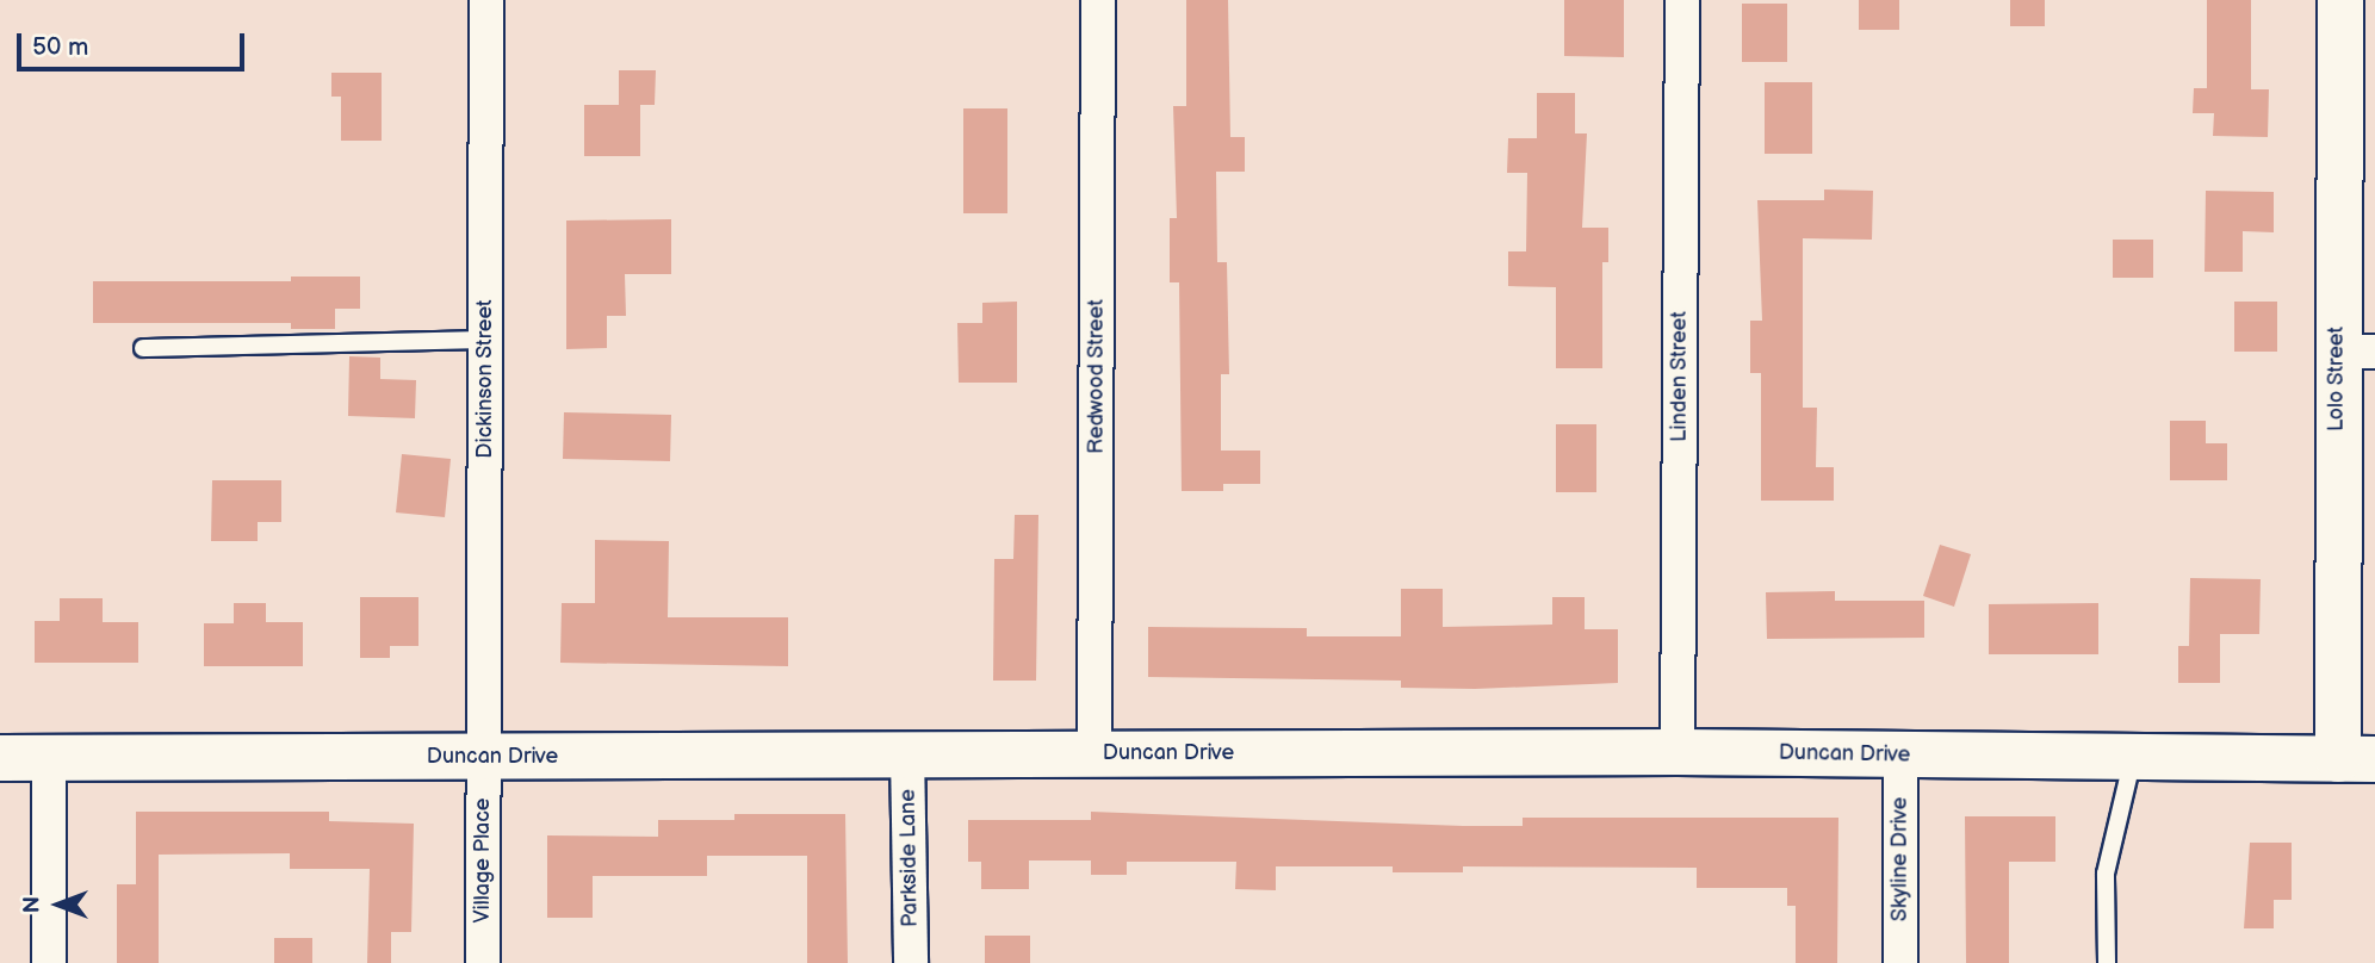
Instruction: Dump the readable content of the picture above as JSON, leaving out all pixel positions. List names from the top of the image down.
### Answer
{
  "streets": {
    "street": [
      "Redwood Street",
      "Linden Street",
      "Dickinson Street",
      "Lolo Street",
      "Duncan Drive",
      "Parkside Lane",
      "Skyline Drive",
      "Village Place"
    ]
  },
  "crossings": [
    ["Redwood Street", "Duncan Drive"],
    ["Linden Street", "Duncan Drive"],
    ["Dickinson Street", "Duncan Drive"],
    ["Dickinson Street", "Village Place"],
    ["Lolo Street", "Duncan Drive"],
    ["Duncan Drive", "Parkside Lane"],
    ["Duncan Drive", "Skyline Drive"],
    ["Duncan Drive", "Village Place"]
  ],
  "scale_bar": "50 m",
  "north": "left"
}
